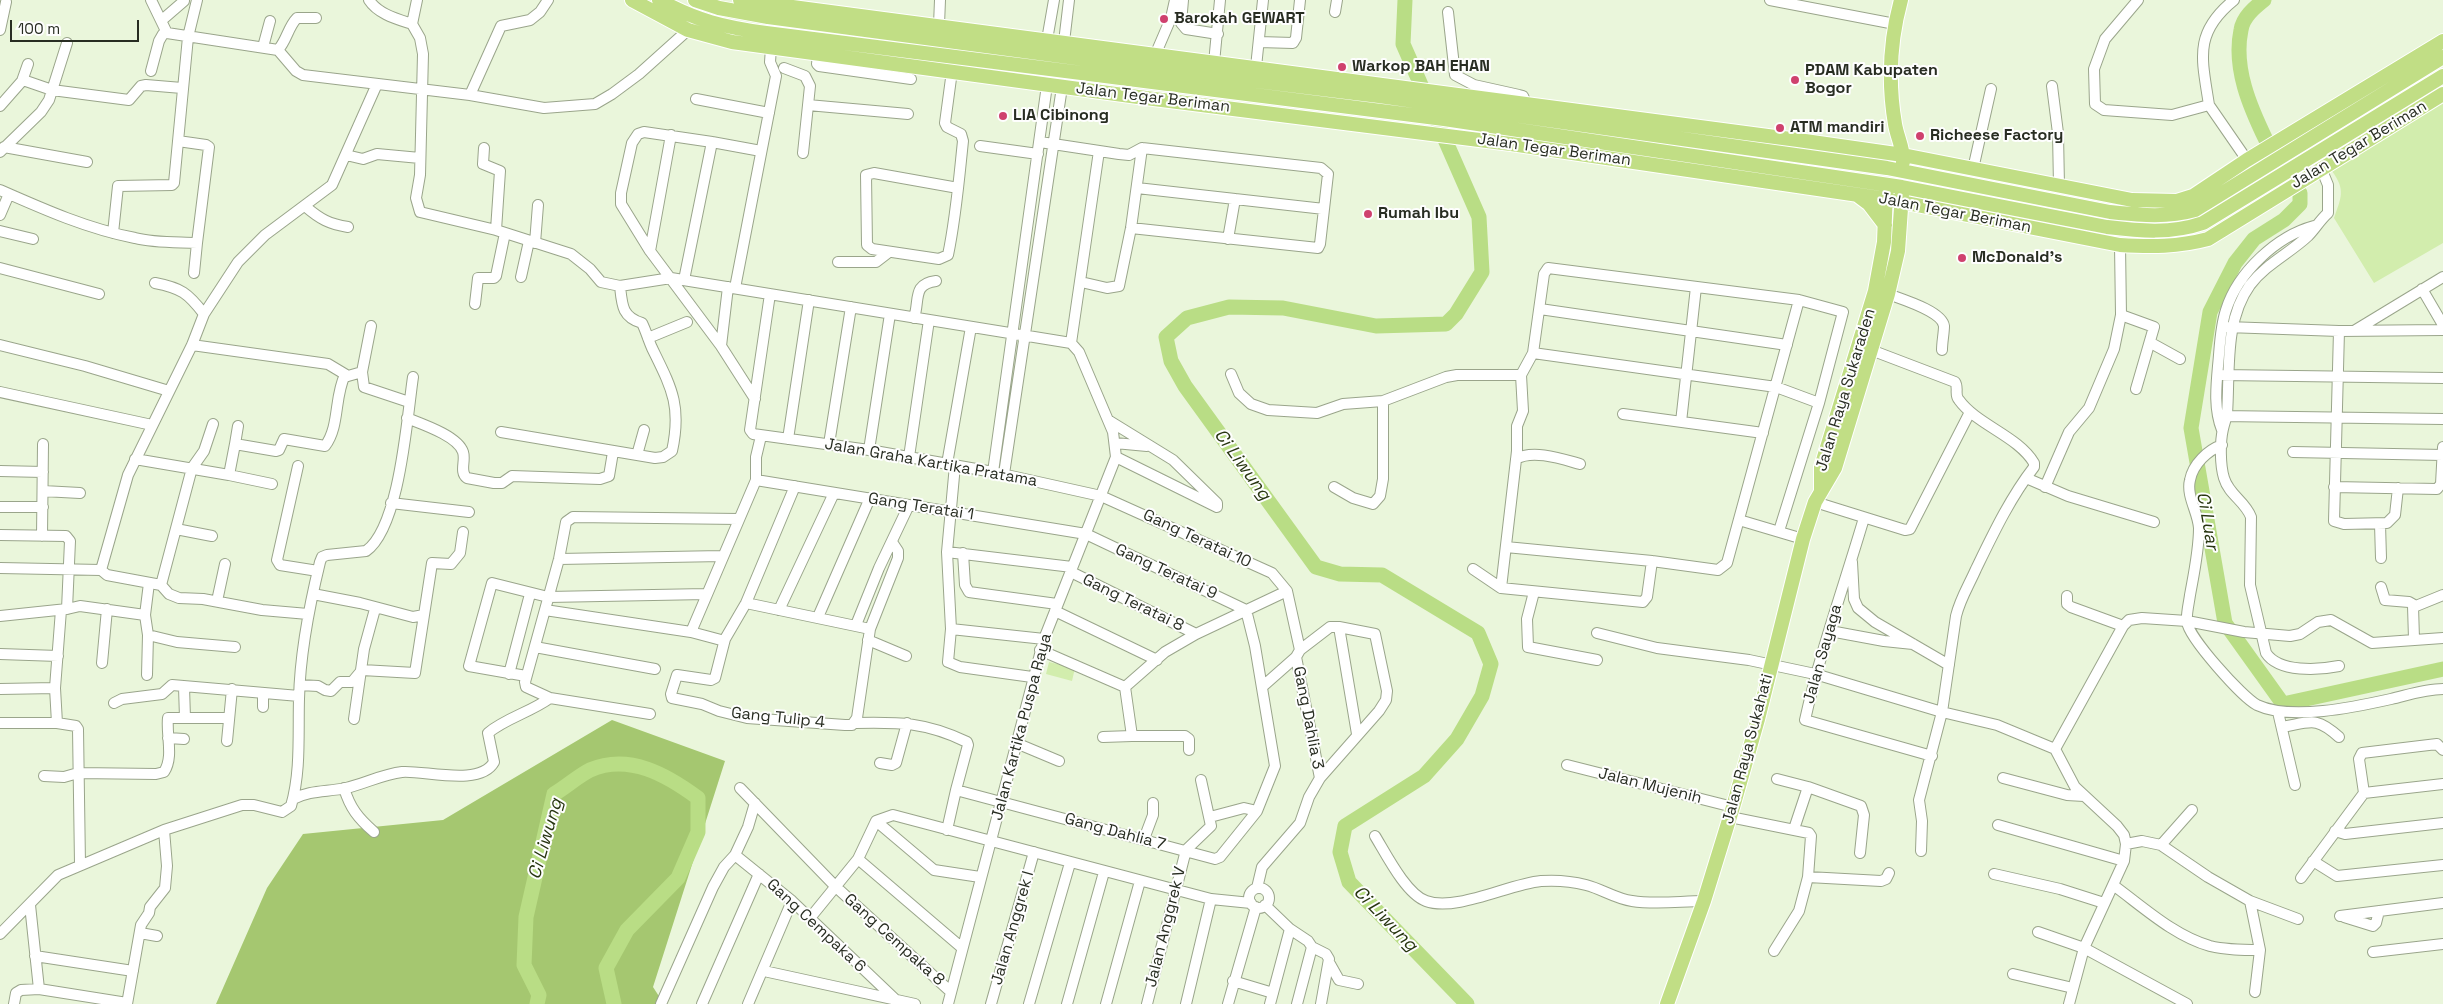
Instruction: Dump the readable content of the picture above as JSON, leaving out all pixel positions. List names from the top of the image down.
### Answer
{
  "streets": {
    "main road": ["Jalan Tegar Beriman", "Jalan Raya Sukaraden", "Jalan Raya Sukahati"],
    "street": [
      "Jalan Graha Kartika Pratama",
      "Gang Teratai 1",
      "Gang Teratai 10",
      "Gang Teratai 9",
      "Gang Teratai 8",
      "Jalan Sayaga",
      "Gang Tulip 4",
      "Gang Dahlia 3",
      "Jalan Kartika Puspa Raya",
      "Jalan Mujenih",
      "Gang Dahlia 7",
      "Gang Cempaka 6",
      "Jalan Anggrek V",
      "Jalan Anggrek I",
      "Gang Cempaka 8"
    ]
  },
  "crossings": [
    ["Jalan Tegar Beriman", "Jalan Raya Sukaraden"],
    ["Jalan Raya Sukaraden", "Jalan Raya Sukahati"],
    ["Jalan Graha Kartika Pratama", "Gang Teratai 10"],
    ["Jalan Graha Kartika Pratama", "Jalan Kartika Puspa Raya"],
    ["Gang Teratai 1", "Gang Teratai 9"],
    ["Gang Teratai 1", "Jalan Kartika Puspa Raya"],
    ["Gang Teratai 10", "Gang Dahlia 3"],
    ["Gang Teratai 10", "Jalan Kartika Puspa Raya"],
    ["Gang Teratai 9", "Jalan Kartika Puspa Raya"],
    ["Gang Teratai 8", "Jalan Kartika Puspa Raya"],
    ["Gang Tulip 4", "Gang Dahlia 7"],
    ["Jalan Kartika Puspa Raya", "Gang Dahlia 7"],
    ["Jalan Kartika Puspa Raya", "Gang Cempaka 8"],
    ["Jalan Raya Sukahati", "Jalan Mujenih"],
    ["Gang Dahlia 7", "Jalan Anggrek V"]
  ],
  "water": ["Ci Liwung", "Ci Luar"],
  "places": [
    "Barokah GEWART",
    "Warkop BAH EHAN",
    "PDAM Kabupaten Bogor",
    "LIA Cibinong",
    "ATM mandiri",
    "Richeese Factory",
    "Rumah Ibu",
    "McDonald's"
  ],
  "scale_bar": "100 m"
}
